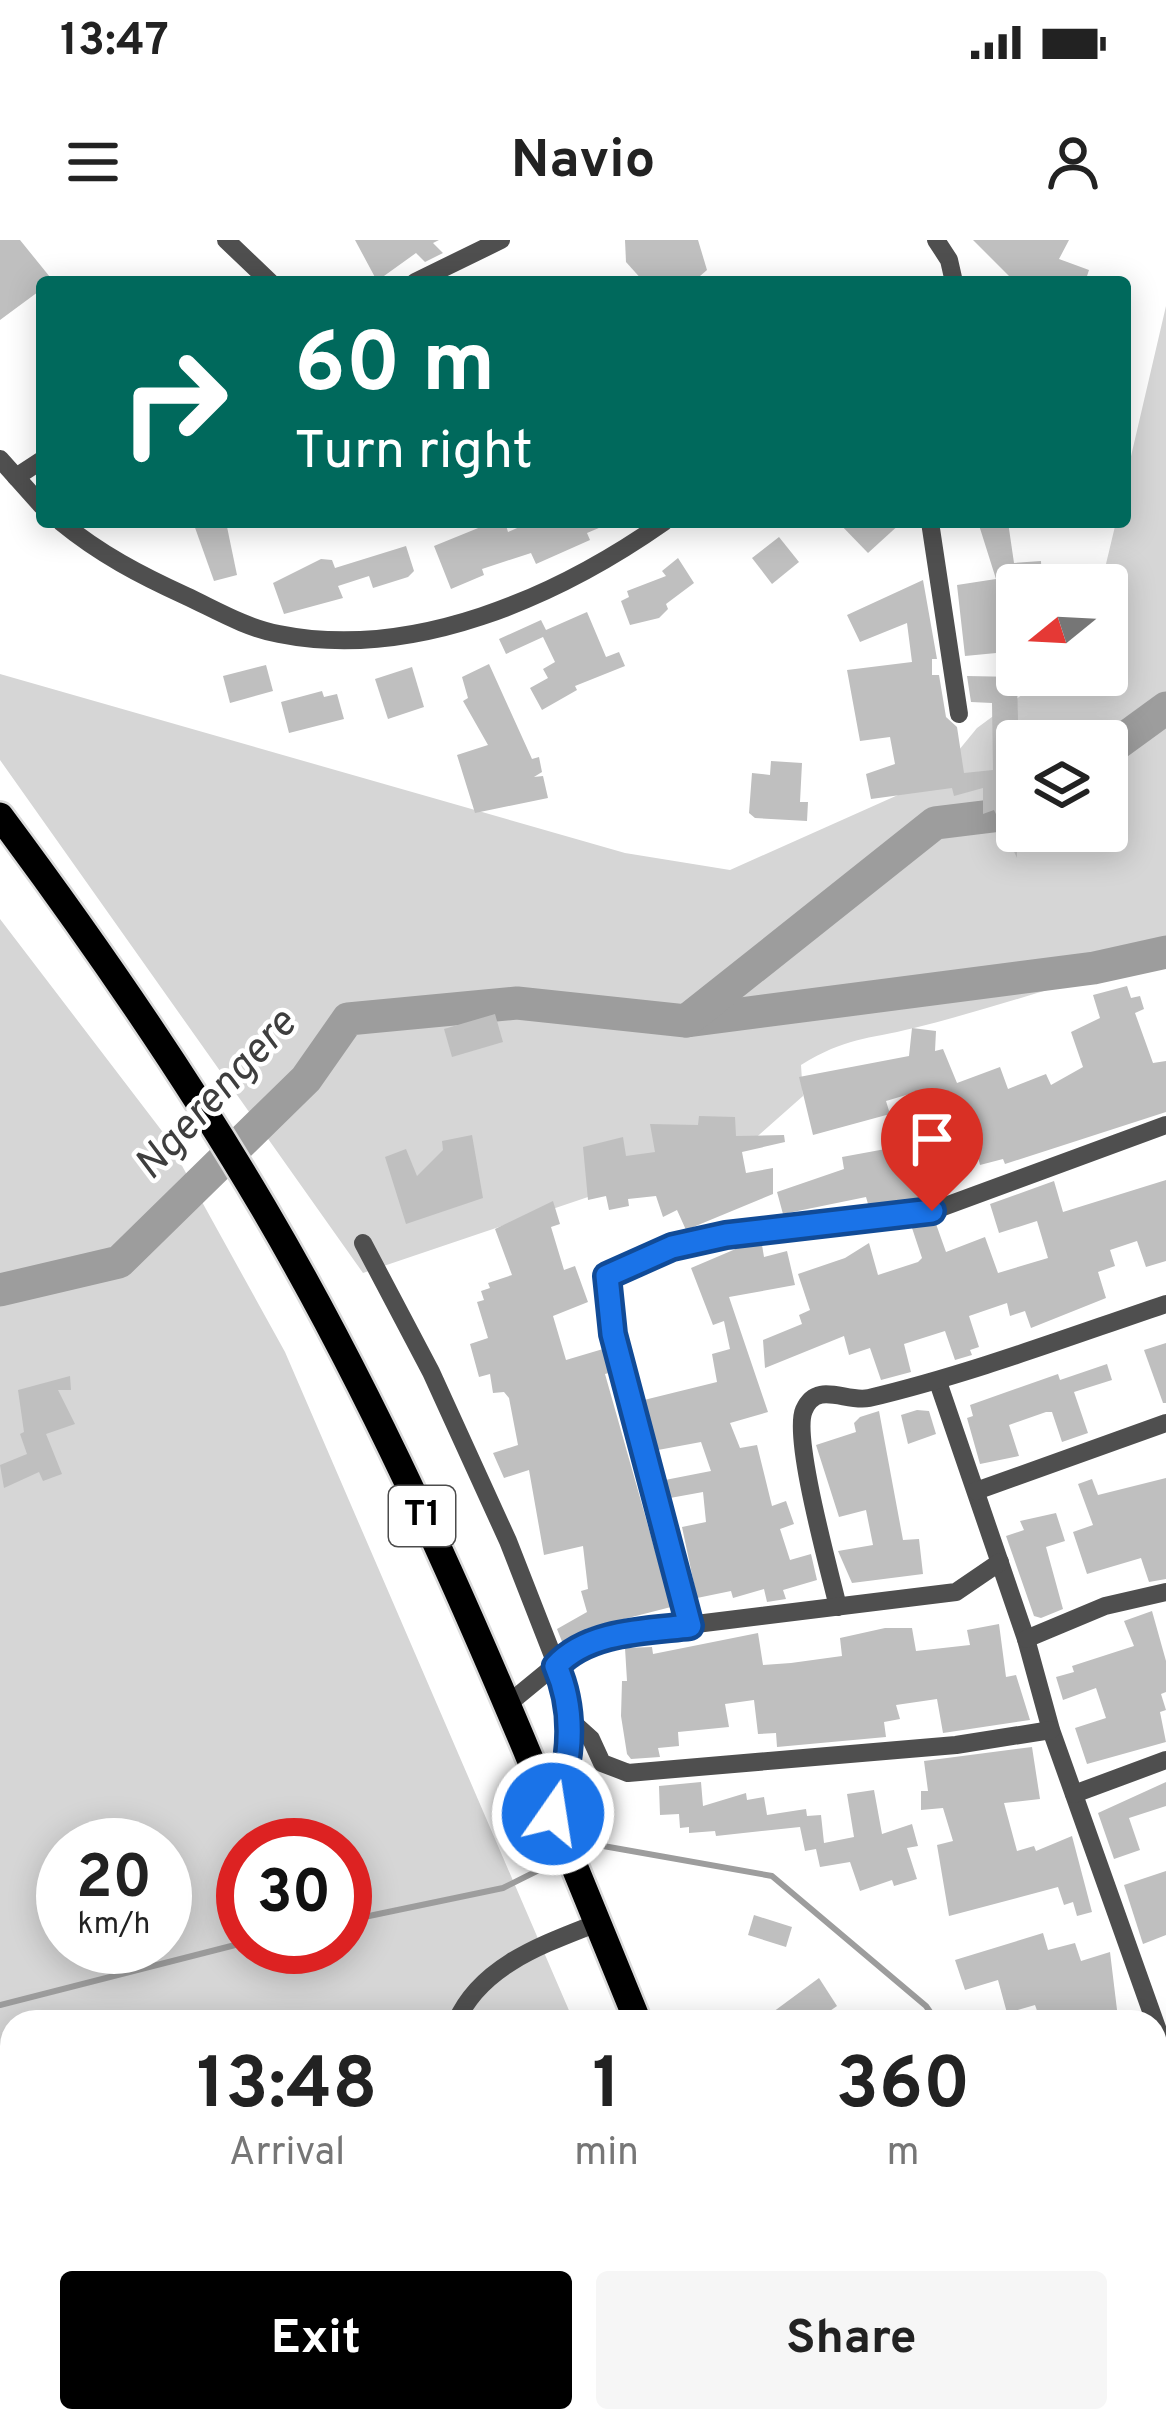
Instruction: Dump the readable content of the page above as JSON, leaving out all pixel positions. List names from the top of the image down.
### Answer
{
  "streets": {
    "highway": ["T1"]
  },
  "water": ["Ngerengere"],
  "north": "left",
  "page": {
    "status": "13:47",
    "header": "Navio",
    "turn": ["60 m", "Turn right"],
    "speed": "20 km/h",
    "limit": "30",
    "eta": [
      "13:48",
      "Arrival",
      "1",
      "min",
      "360",
      "m"
    ],
    "buttons": ["Exit", "Share"]
  }
}
